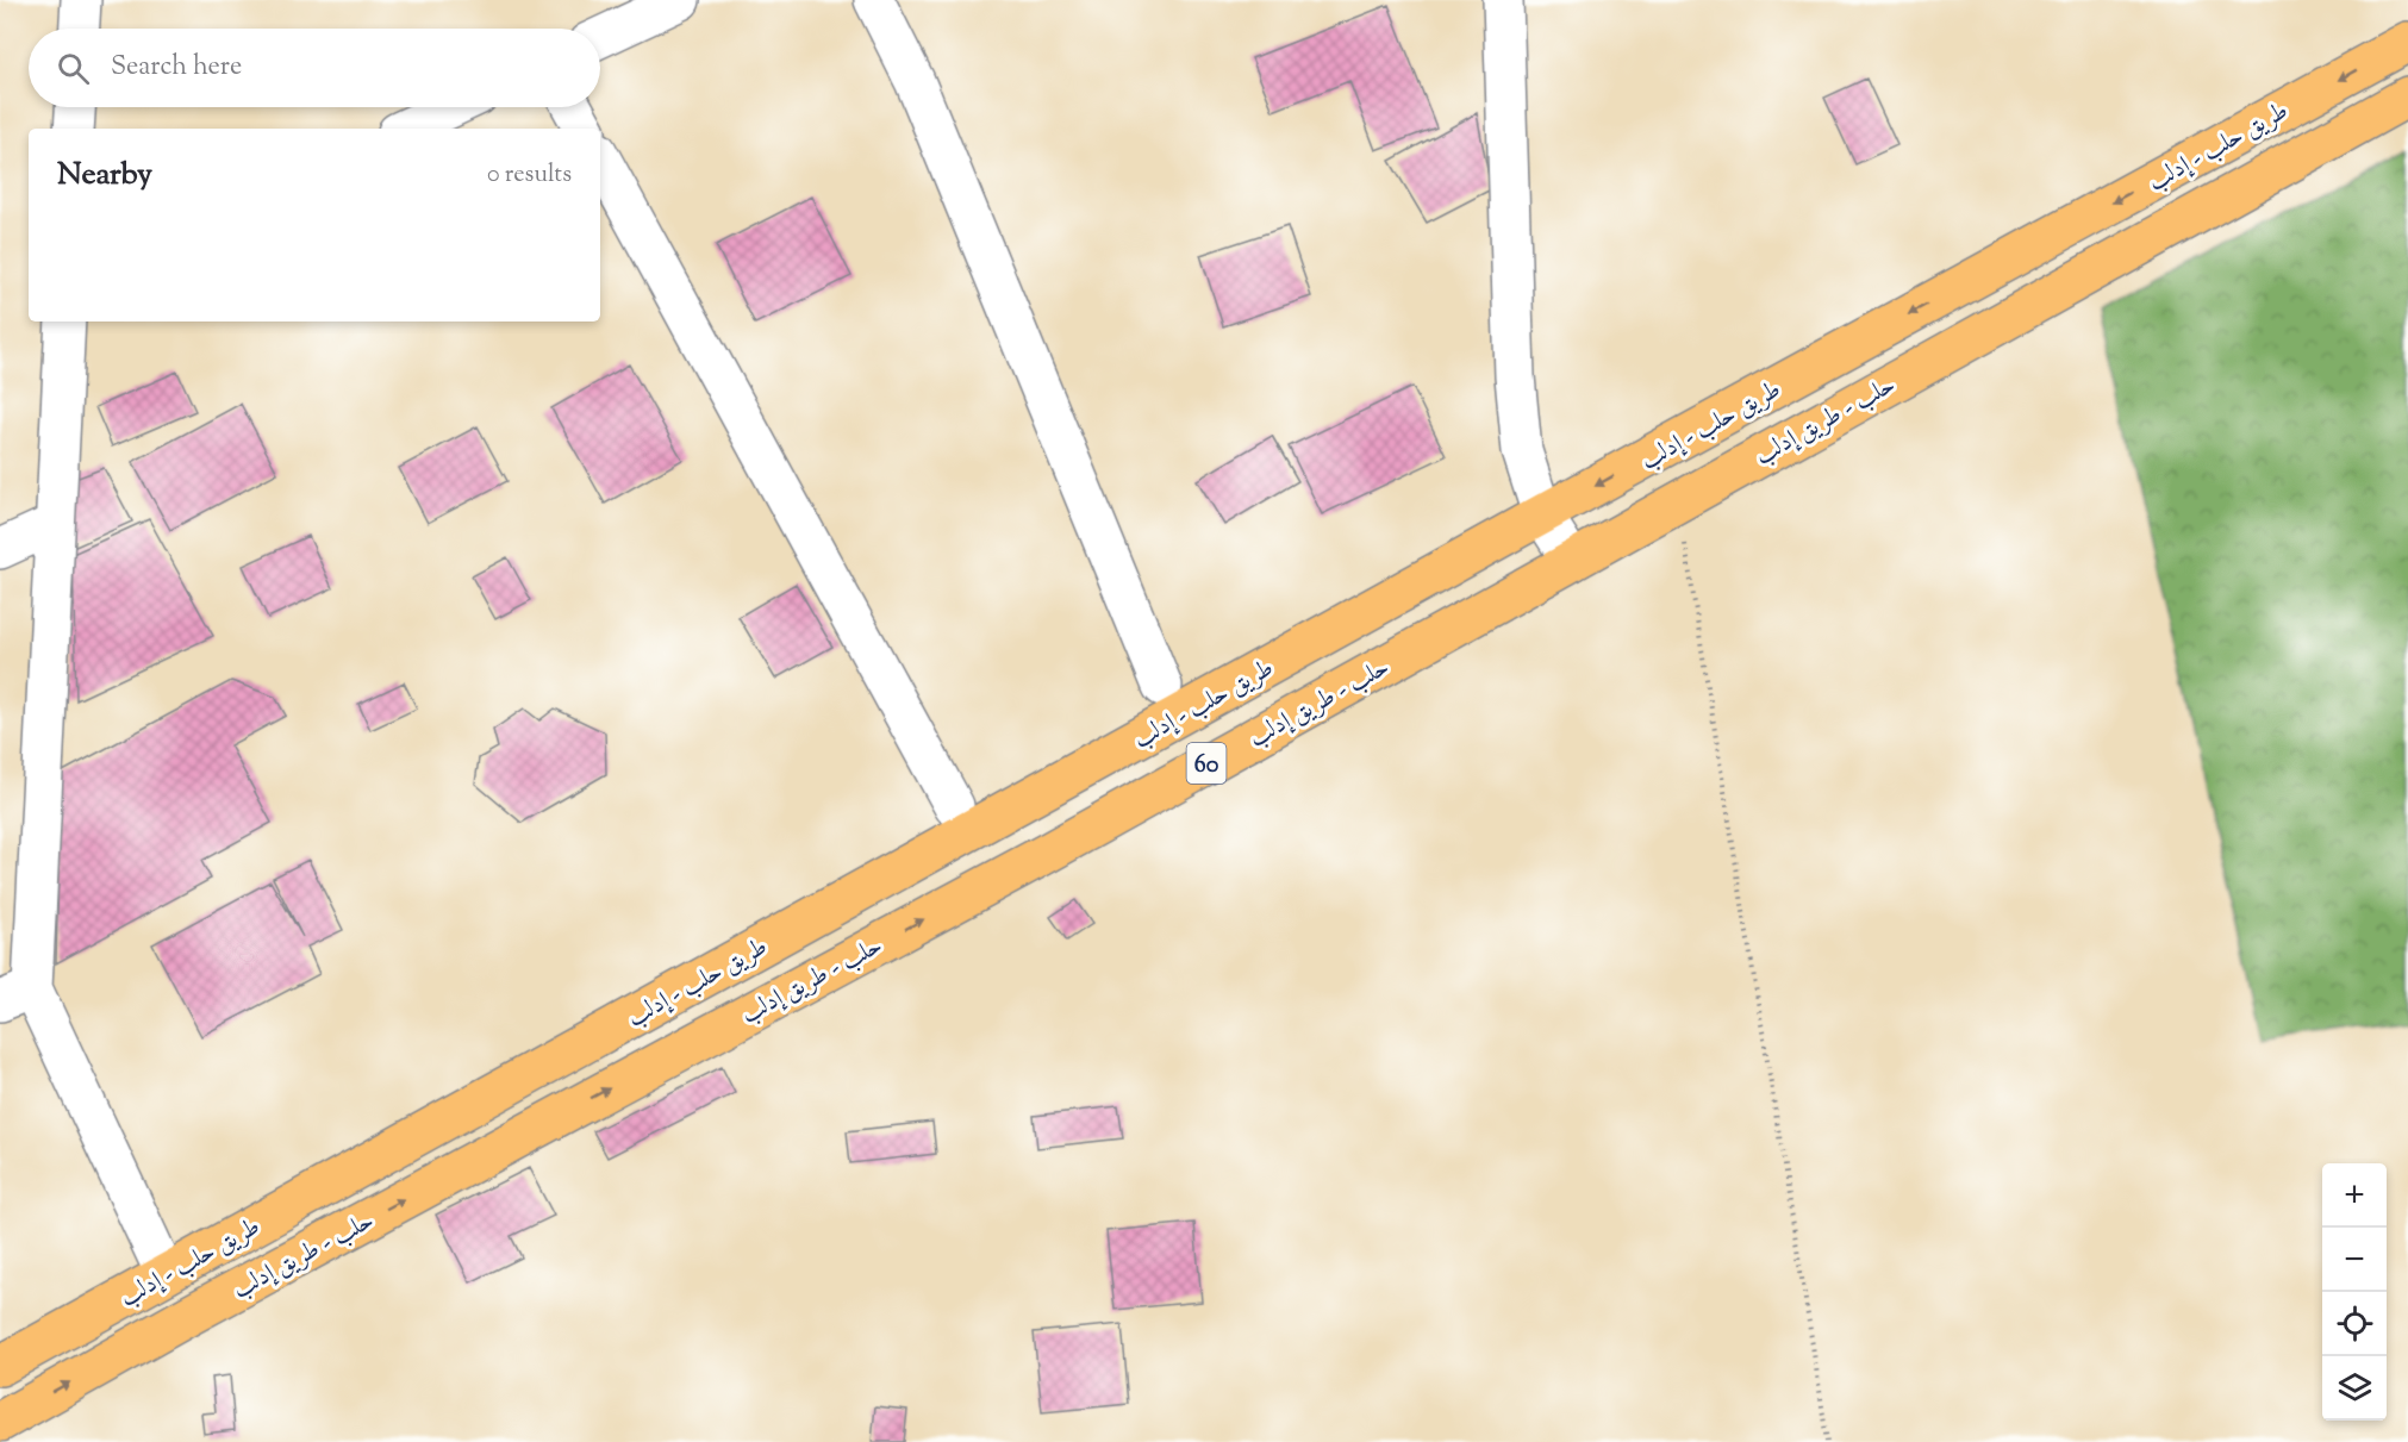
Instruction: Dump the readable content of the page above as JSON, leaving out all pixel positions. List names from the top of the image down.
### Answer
{
  "streets": {
    "highway": ["طريق حلب - إدلب", "حلب - طريق إدلب", "60"]
  },
  "one_way": ["طريق حلب - إدلب", "حلب - طريق إدلب"],
  "page": {
    "search": "Search here",
    "heading": ["Nearby", "0 results"],
    "map_buttons": ["+", "−"]
  }
}
